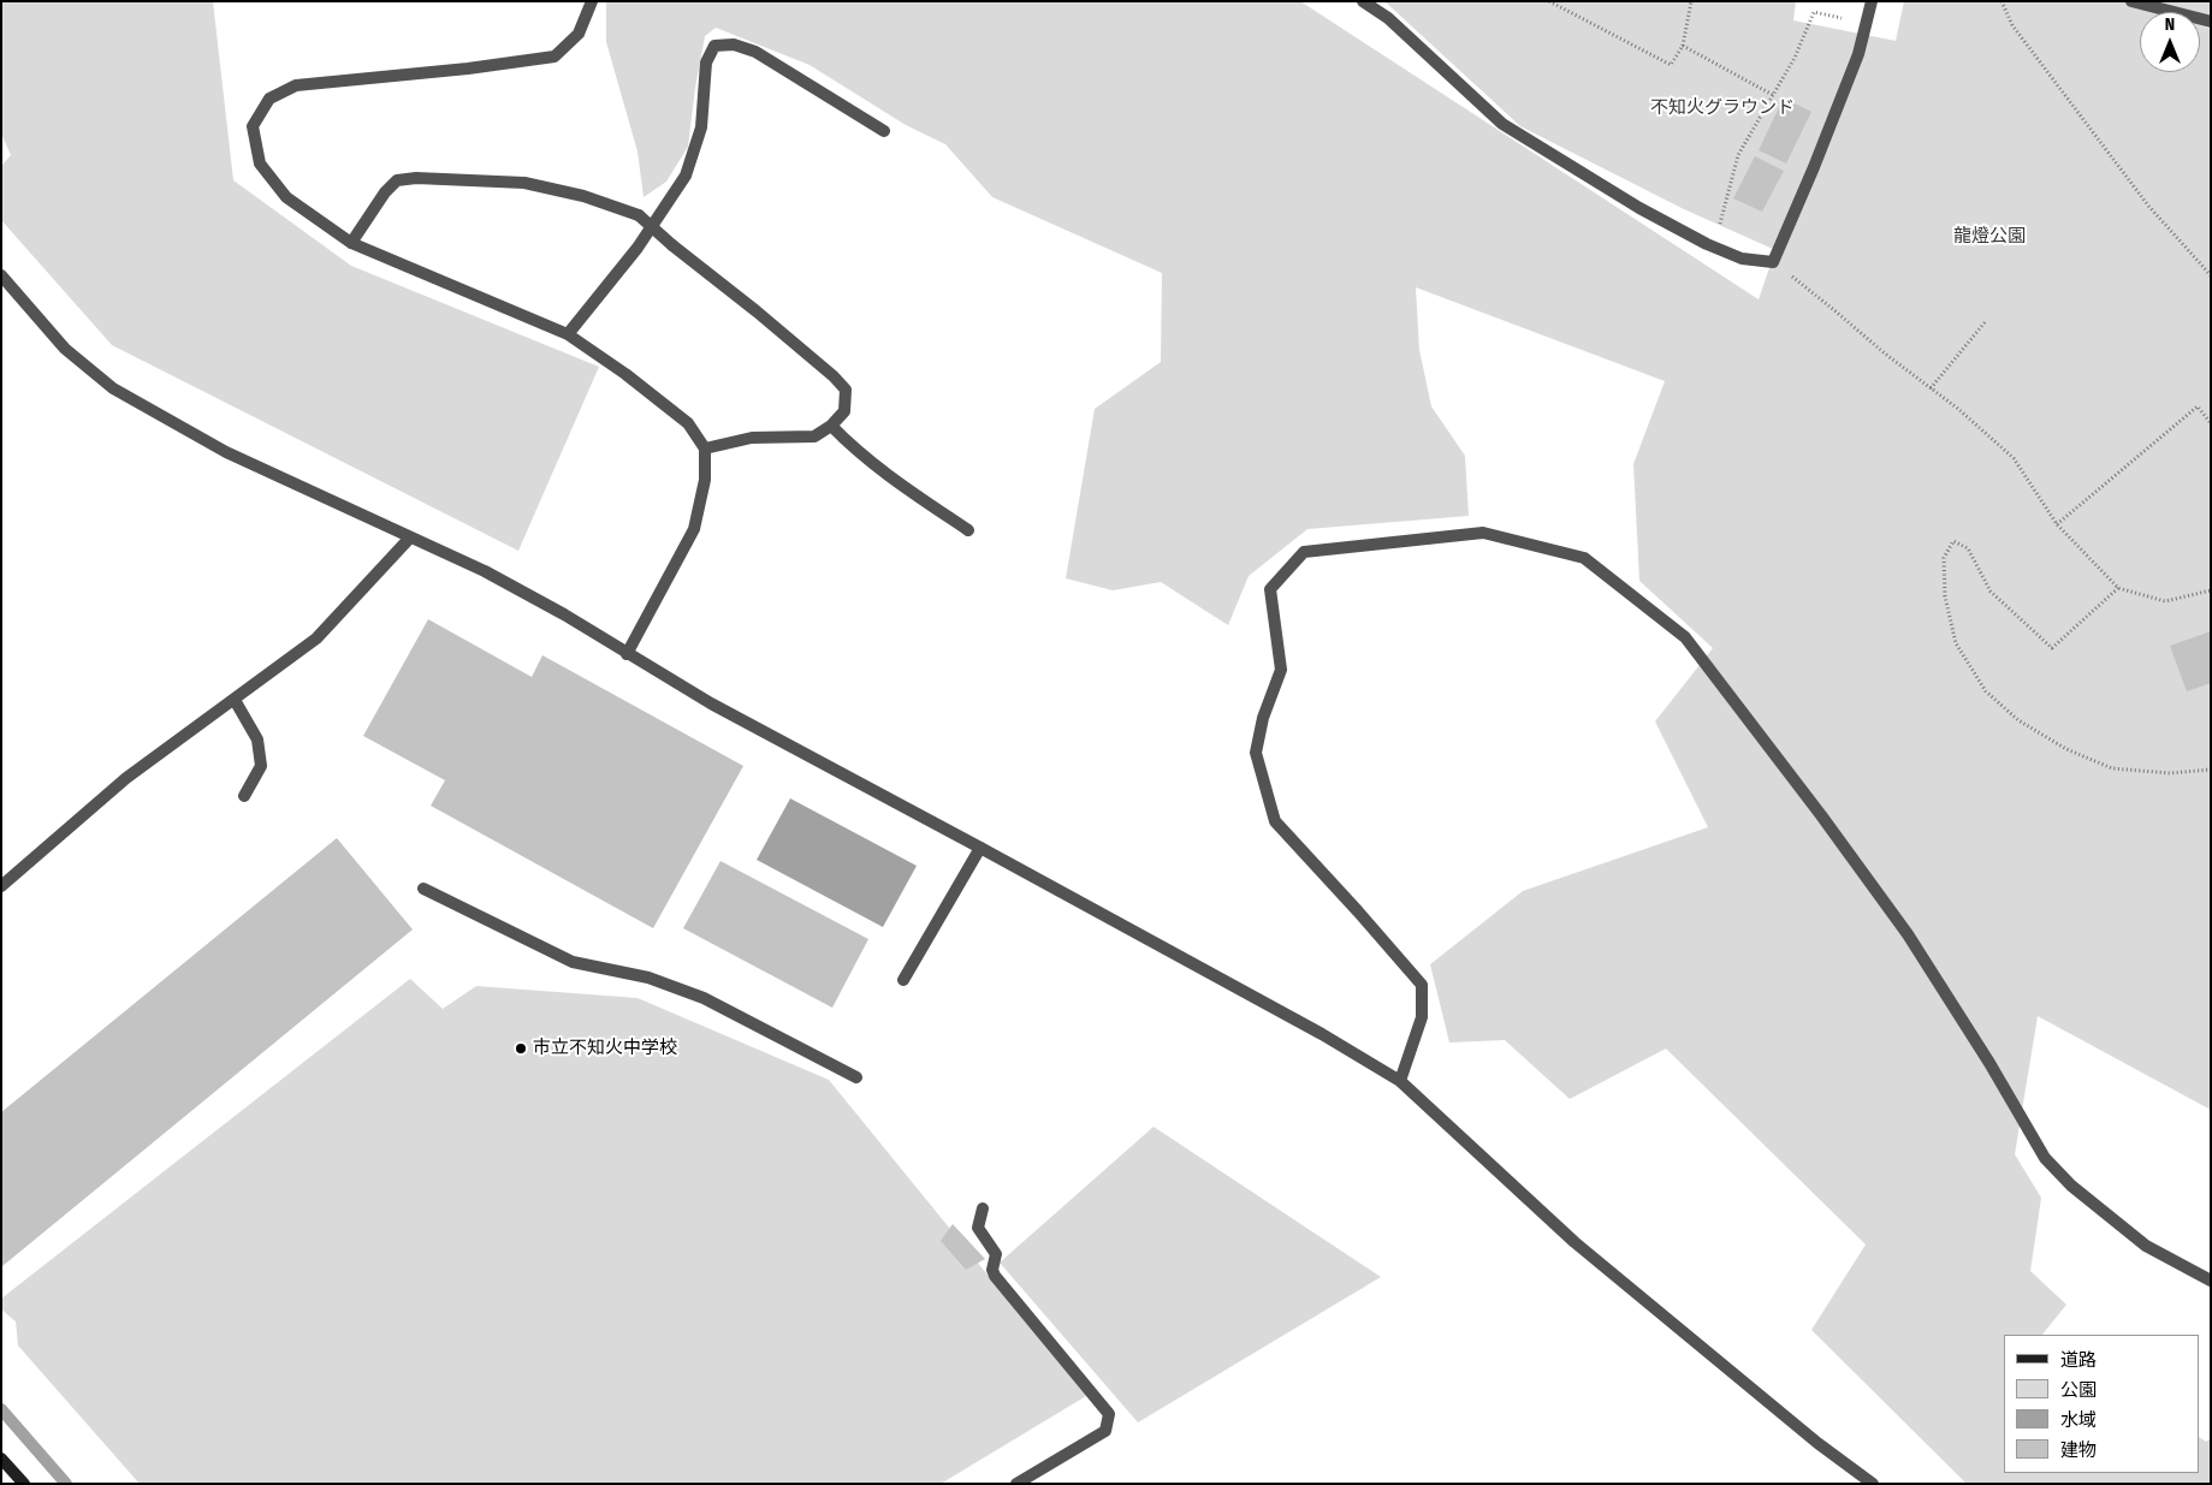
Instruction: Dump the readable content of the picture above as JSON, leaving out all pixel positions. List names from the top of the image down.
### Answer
{
  "parks": ["不知火グラウンド", "龍燈公園"],
  "places": ["市立不知火中学校"],
  "legend": [
    "道路",
    "公園",
    "水域",
    "建物"
  ],
  "north": "top"
}
